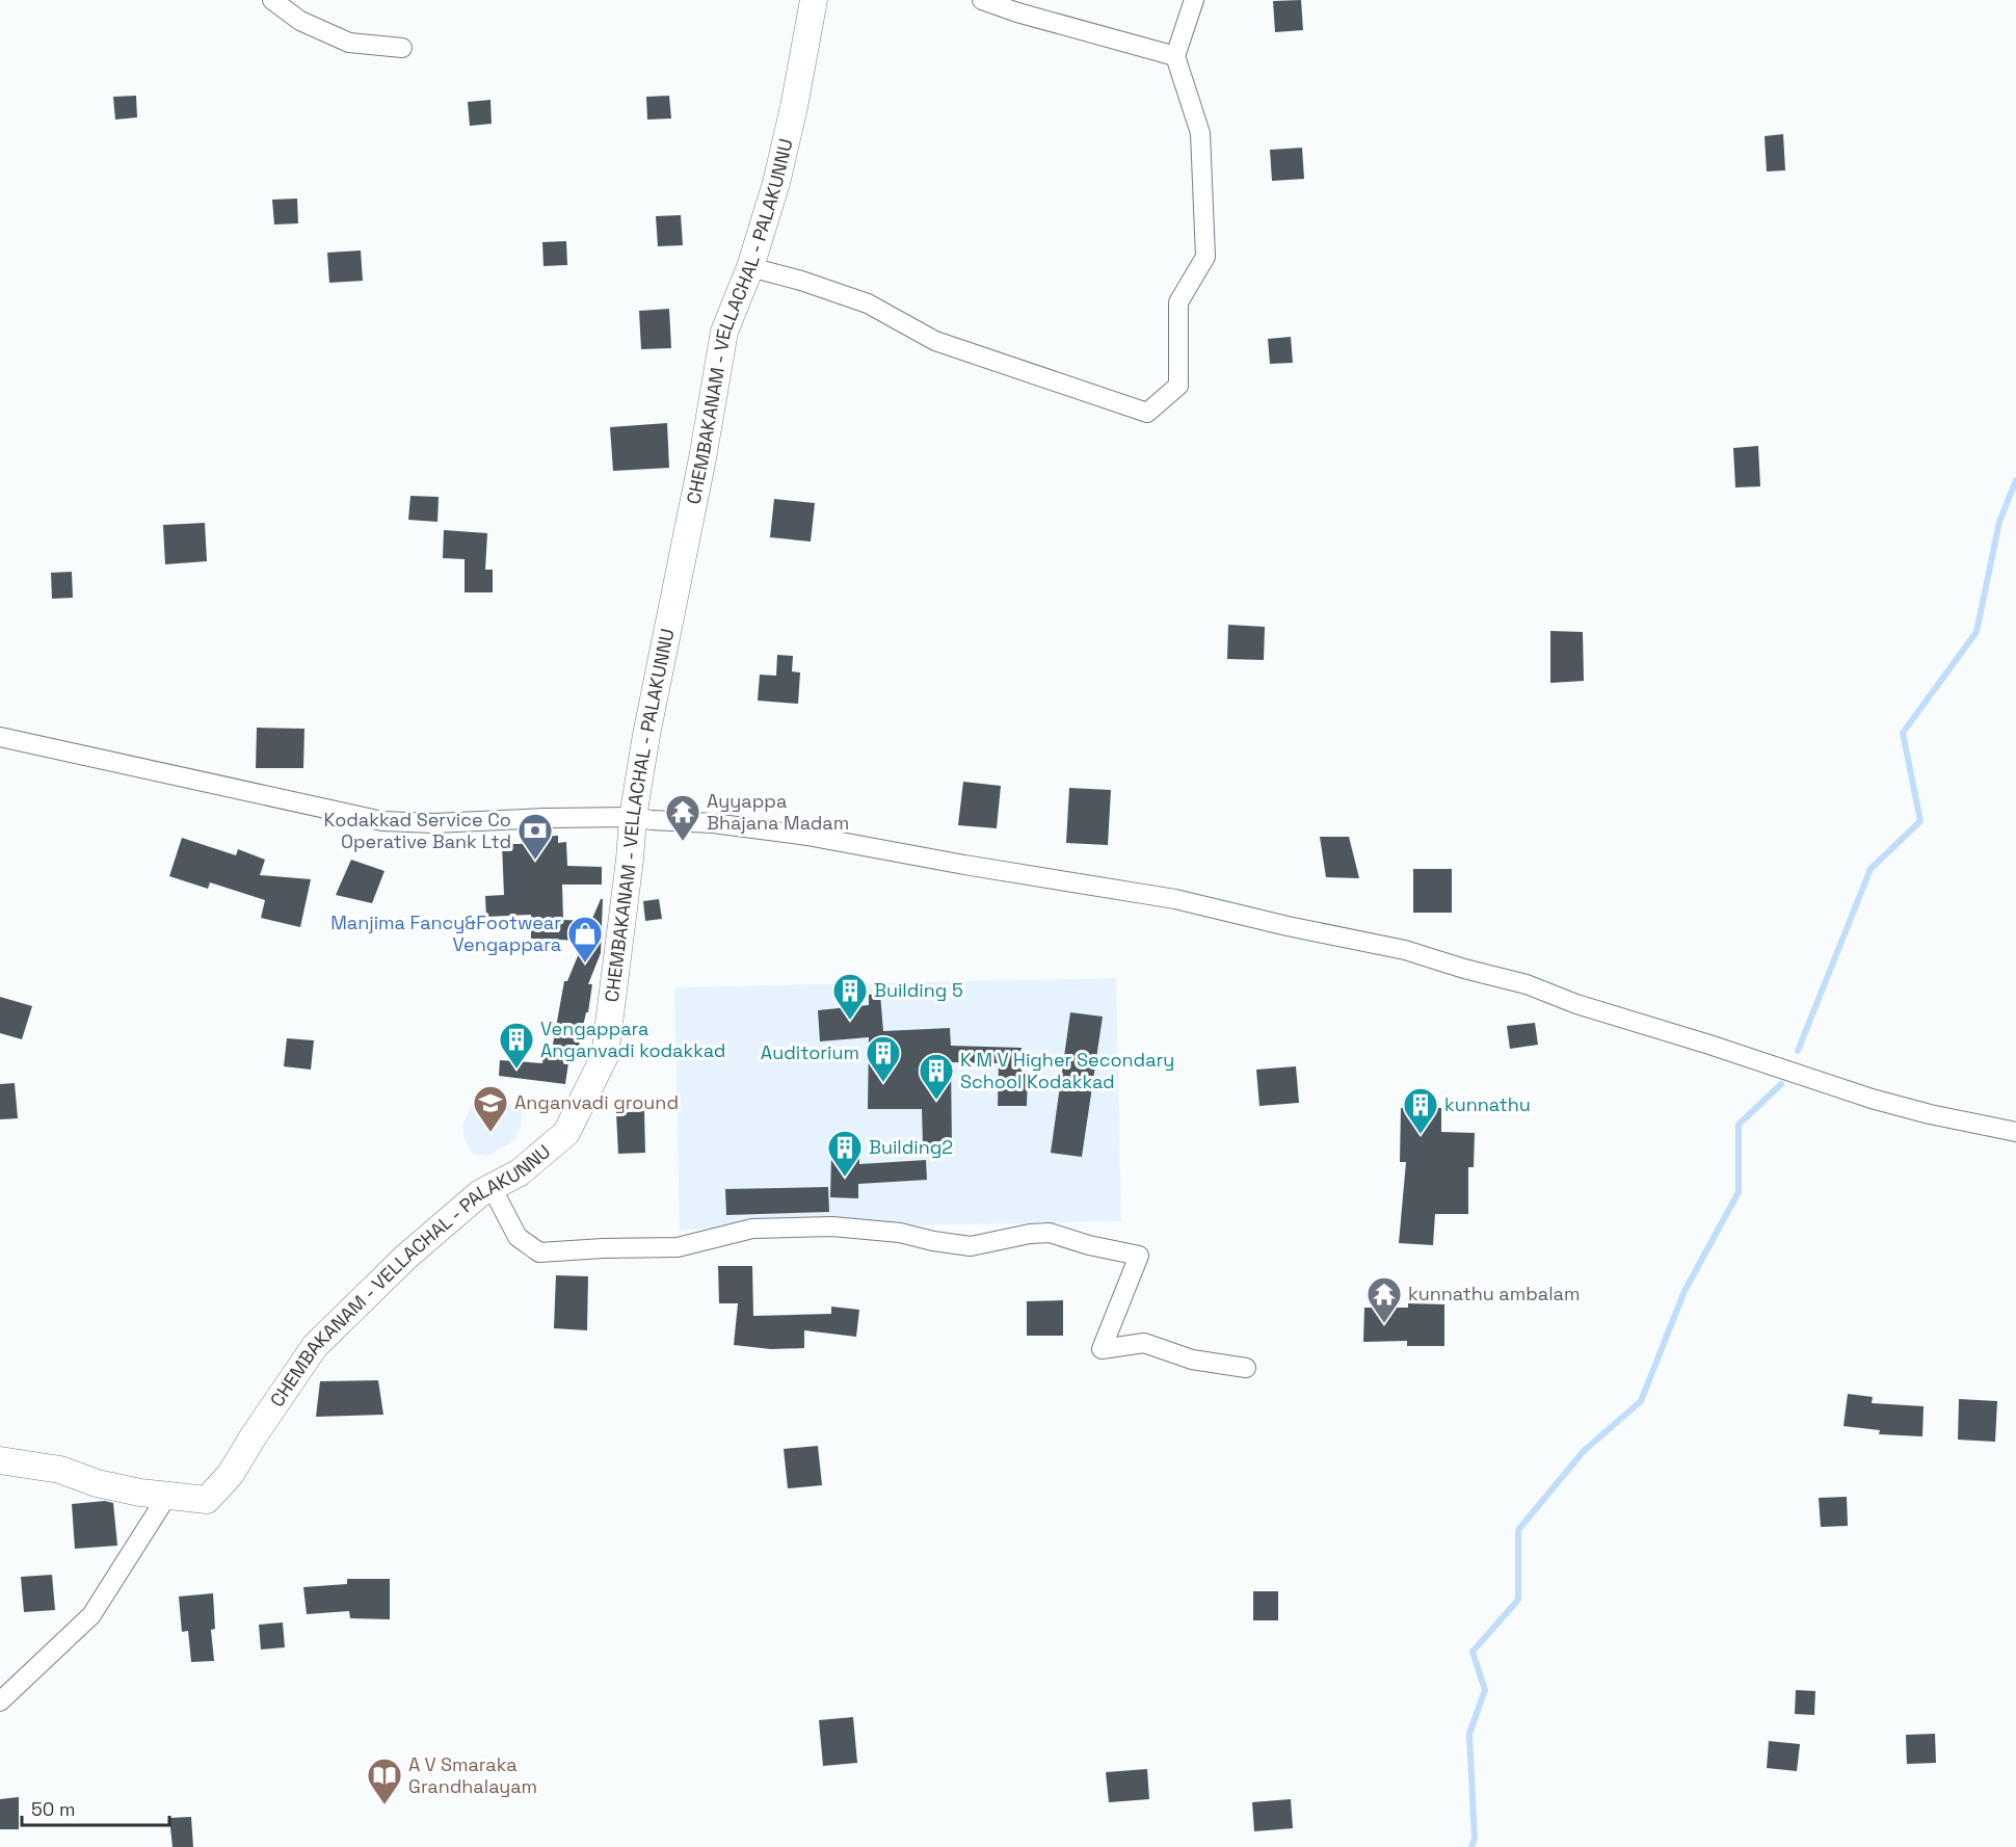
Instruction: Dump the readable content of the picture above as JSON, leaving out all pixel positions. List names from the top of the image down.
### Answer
{
  "streets": {
    "main road": ["CHEMBAKANAM - VELLACHAL - PALAKUNNU"]
  },
  "places": {
    "temple": ["Ayyappa Bhajana Madam", "kunnathu ambalam"],
    "bank": ["Kodakkad Service Co Operative Bank Ltd"],
    "shop": ["Manjima Fancy&Footwear Vengappara"],
    "building": [
      "Building 5",
      "Vengappara Anganvadi kodakkad",
      "Auditorium",
      "K M V Higher Secondary School Kodakkad",
      "kunnathu",
      "Building2"
    ],
    "school or university": ["Anganvadi ground"],
    "library": ["A V Smaraka Grandhalayam"]
  },
  "scale_bar": "50 m"
}
